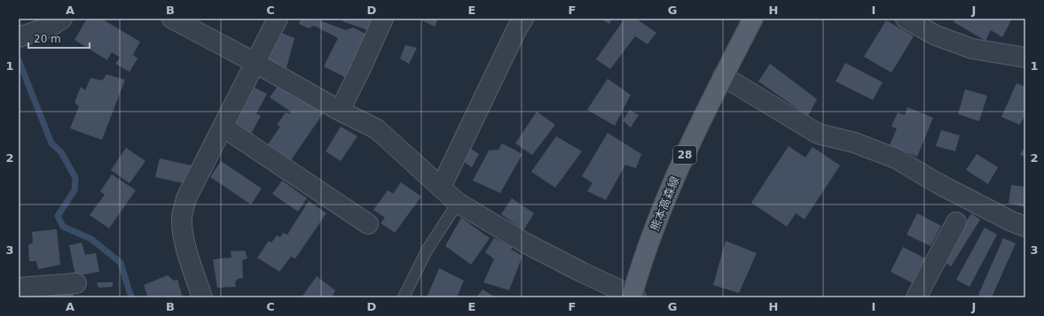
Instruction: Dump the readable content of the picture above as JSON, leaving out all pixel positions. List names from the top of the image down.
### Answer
{
  "streets": {
    "main road": ["28", "熊本高森線"]
  },
  "scale_bar": "20 m",
  "grid": {
    "columns": [
      "A",
      "B",
      "C",
      "D",
      "E",
      "F",
      "G",
      "H",
      "I",
      "J"
    ],
    "rows": ["1", "2", "3"]
  }
}
